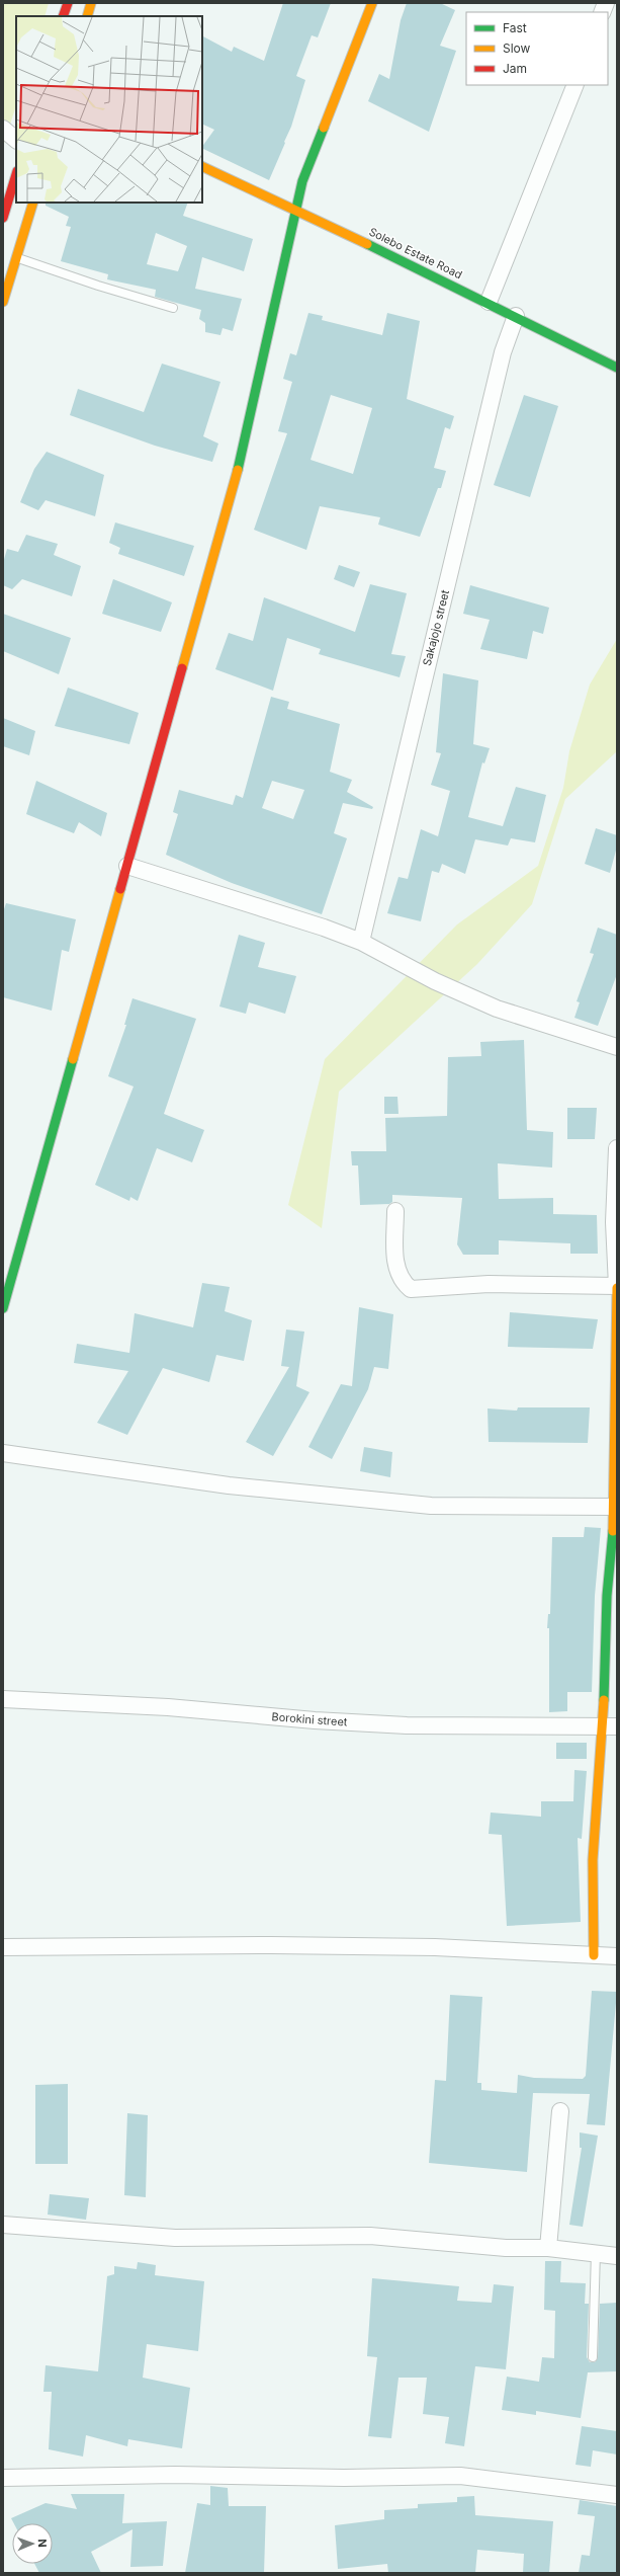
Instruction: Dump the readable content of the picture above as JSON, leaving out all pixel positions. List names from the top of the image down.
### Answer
{
  "streets": {
    "street": ["Solebo Estate Road", "Sakajojo street", "Borokini street"]
  },
  "crossings": [
    ["Solebo Estate Road", "Sakajojo street"]
  ],
  "legend": ["Fast", "Slow", "Jam"],
  "north": "right"
}
